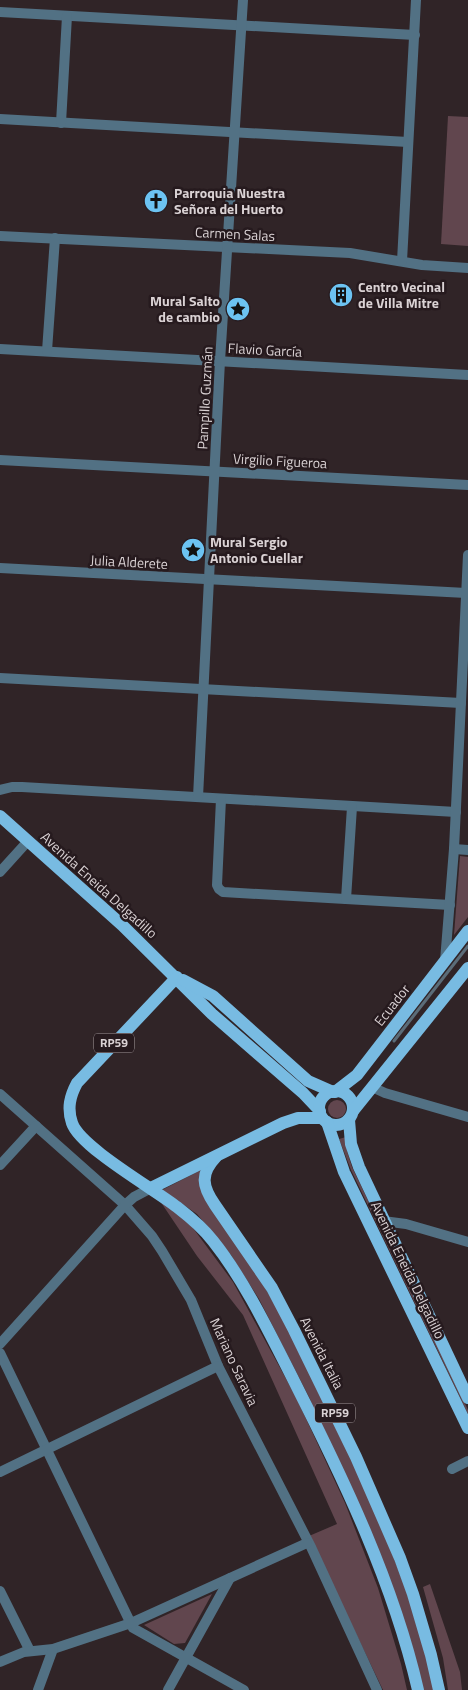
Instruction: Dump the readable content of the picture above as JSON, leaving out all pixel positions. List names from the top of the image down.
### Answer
{
  "streets": {
    "main road": [
      "Avenida Eneida Delgadillo",
      "Ecuador",
      "RP59",
      "Avenida Italia"
    ],
    "street": [
      "Carmen Salas",
      "Flavio García",
      "Pampillo Guzmán",
      "Virgilio Figueroa",
      "Julia Alderete",
      "Mariano Saravia"
    ]
  },
  "crossings": [
    ["Carmen Salas", "Pampillo Guzmán"],
    ["Flavio García", "Pampillo Guzmán"],
    ["Pampillo Guzmán", "Virgilio Figueroa"],
    ["Pampillo Guzmán", "Julia Alderete"],
    ["Avenida Eneida Delgadillo", "Ecuador"],
    ["Avenida Eneida Delgadillo", "RP59"]
  ],
  "places": {
    "church": ["Parroquia Nuestra Señora del Huerto"],
    "building": ["Centro Vecinal de Villa Mitre"],
    "place": ["Mural Salto de cambio", "Mural Sergio Antonio Cuellar"]
  }
}
